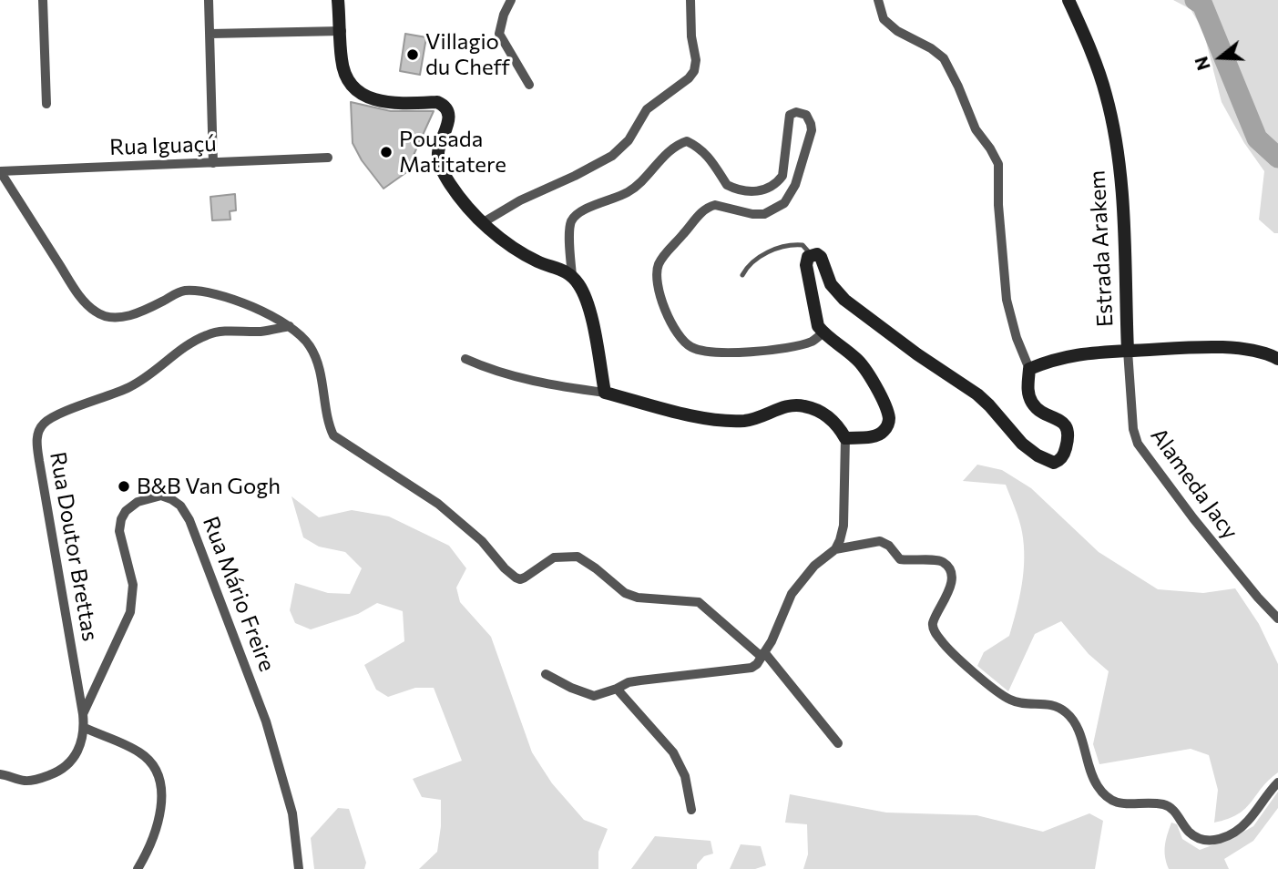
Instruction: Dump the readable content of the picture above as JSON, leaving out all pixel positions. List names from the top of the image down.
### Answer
{
  "streets": {
    "street": [
      "Rua Iguaçú",
      "Estrada Arakem",
      "Alameda Jacy",
      "Rua Doutor Brettas",
      "Rua Mário Freire"
    ]
  },
  "crossings": [
    ["Estrada Arakem", "Alameda Jacy"],
    ["Rua Doutor Brettas", "Rua Mário Freire"]
  ],
  "places": ["Villagio du Cheff", "Pousada Matitatere", "B&B Van Gogh"],
  "north": "left"
}
